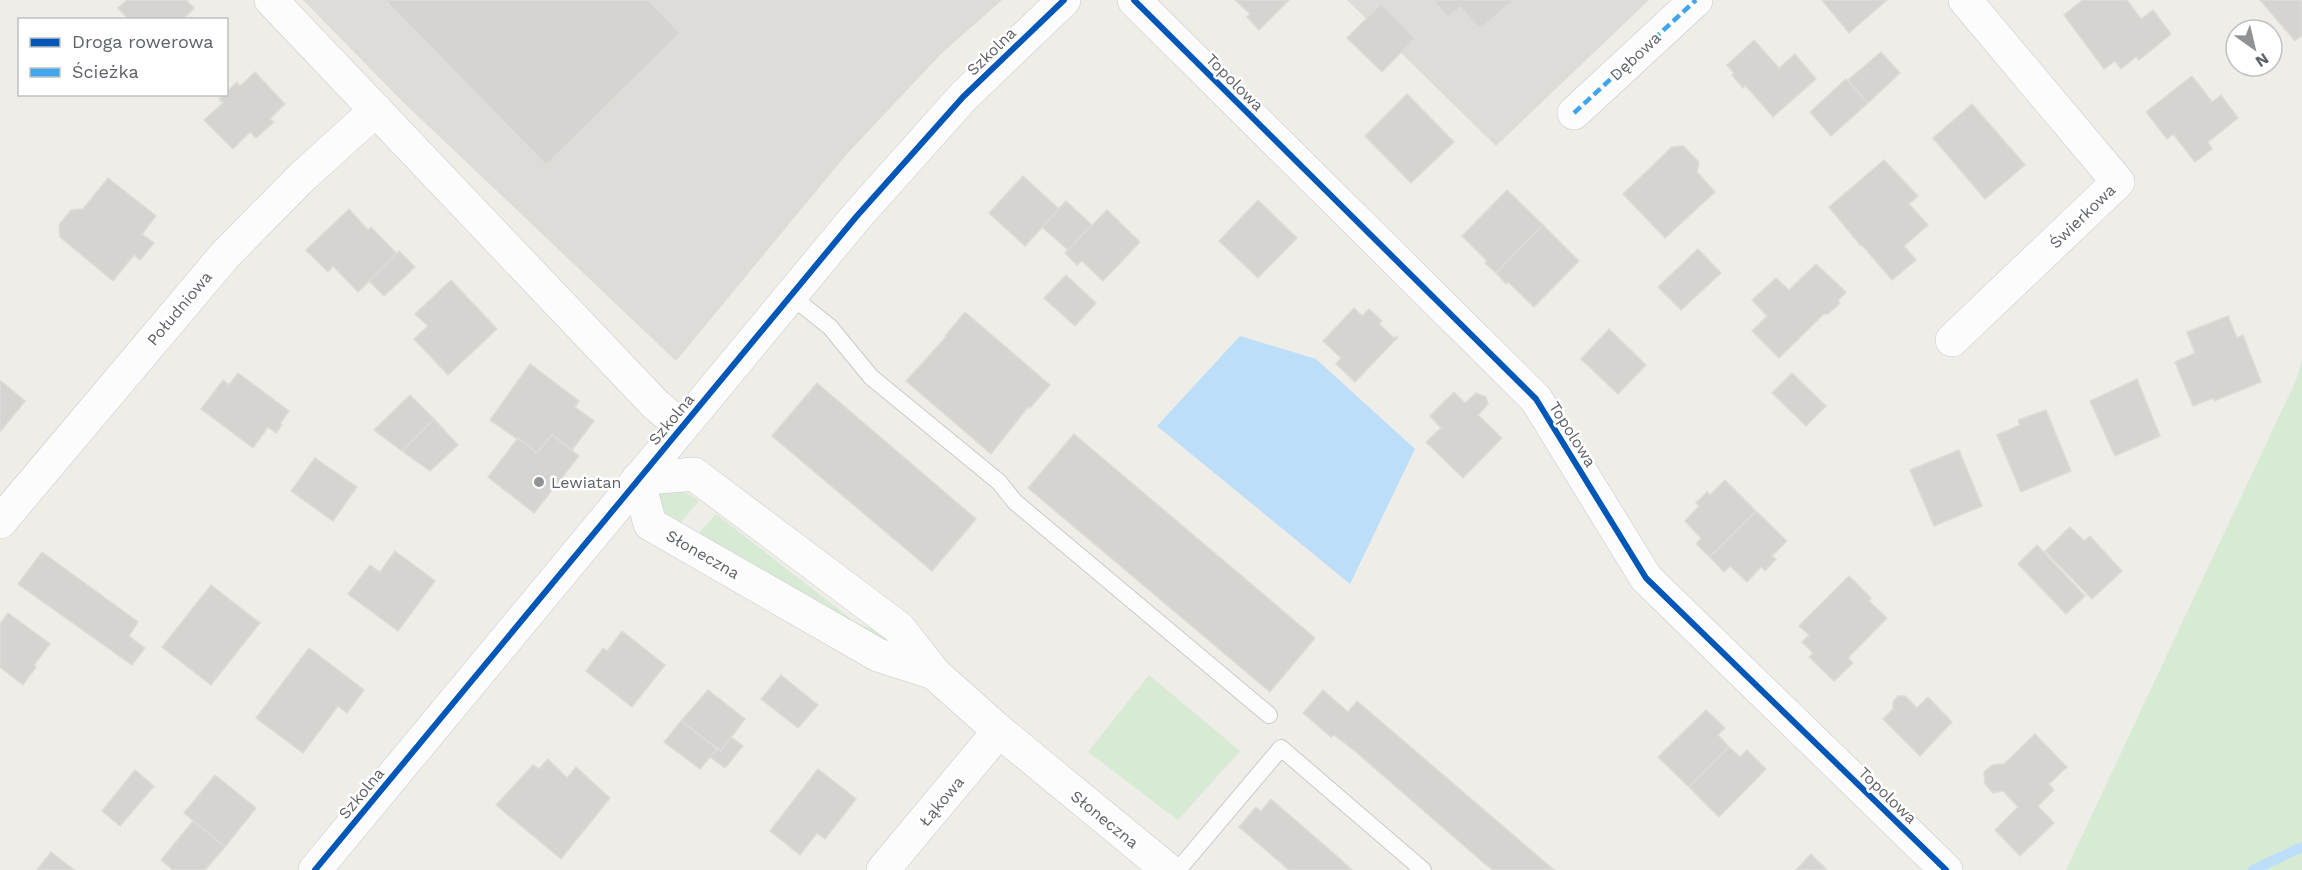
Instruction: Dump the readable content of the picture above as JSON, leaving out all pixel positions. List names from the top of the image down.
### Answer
{
  "streets": {
    "street": [
      "Szkolna",
      "Dębowa",
      "Topolowa",
      "Świerkowa",
      "Południowa",
      "Słoneczna",
      "Łąkowa"
    ]
  },
  "crossings": [
    ["Szkolna", "Słoneczna"],
    ["Słoneczna", "Łąkowa"]
  ],
  "places": ["Lewiatan"],
  "legend": ["Droga rowerowa", "Ścieżka"],
  "north": "bottom right"
}
